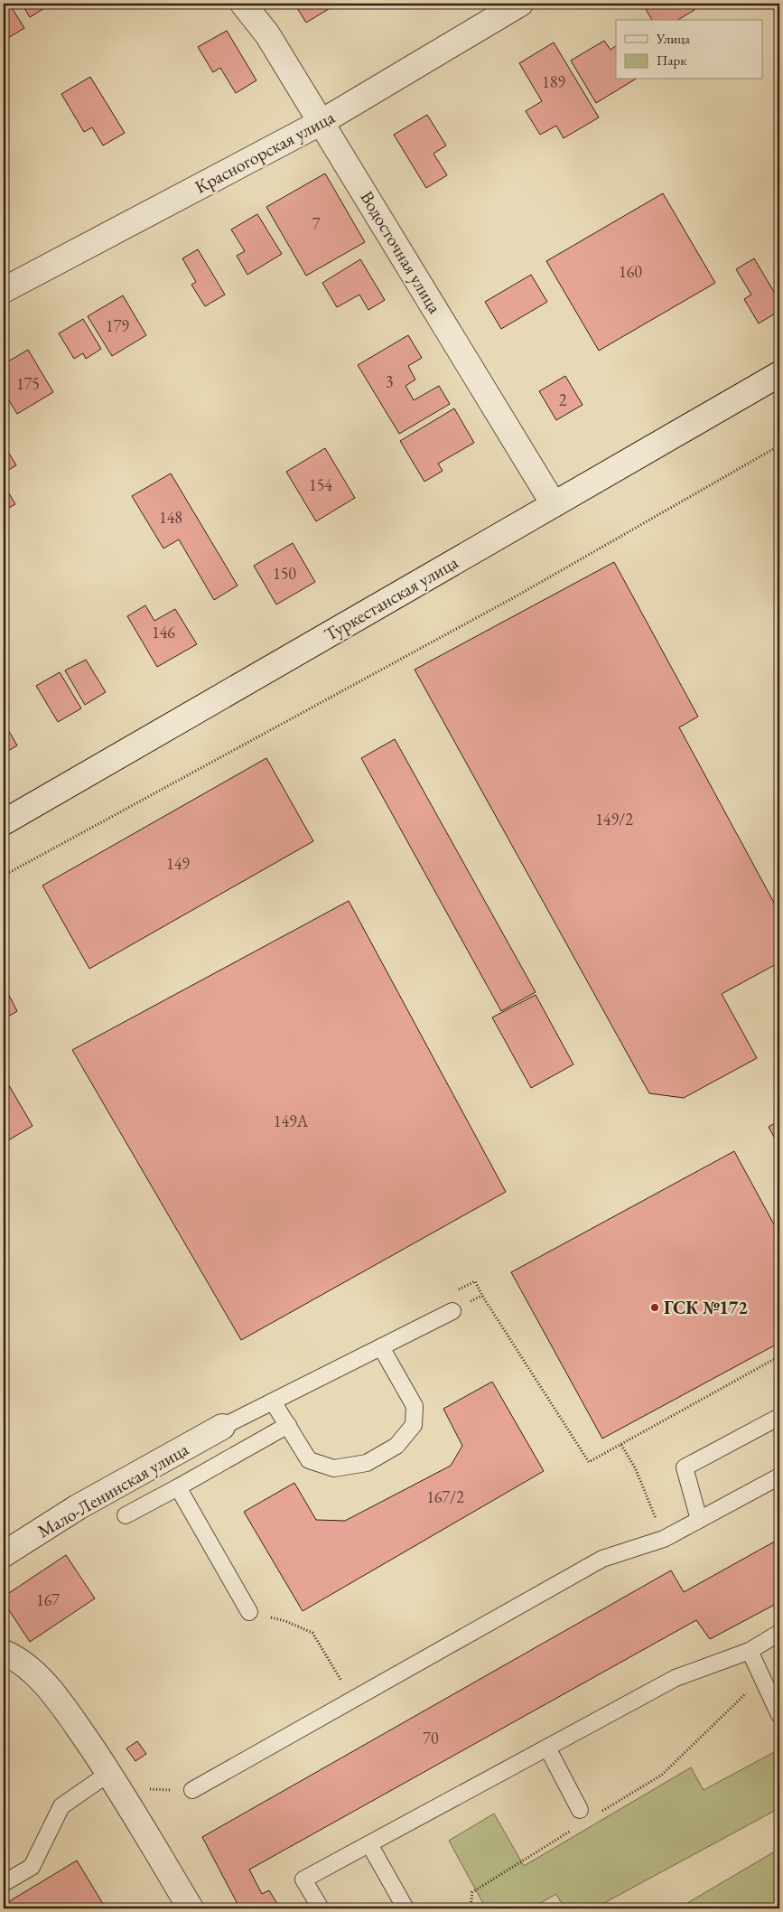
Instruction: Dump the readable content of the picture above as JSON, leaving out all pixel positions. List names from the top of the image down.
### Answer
{
  "streets": {
    "street": [
      "Красногорская улица",
      "Водосточная улица",
      "Туркестанская улица",
      "Мало-Ленинская улица"
    ]
  },
  "crossings": [
    ["Красногорская улица", "Водосточная улица"],
    ["Водосточная улица", "Туркестанская улица"]
  ],
  "places": ["ГСК №172"],
  "house_numbers": [
    "189",
    "7",
    "160",
    "179",
    "3",
    "175",
    "2",
    "154",
    "148",
    "150",
    "146",
    "149/2",
    "149",
    "149А",
    "167/2",
    "167",
    "70"
  ],
  "legend": ["Улица", "Парк"]
}
